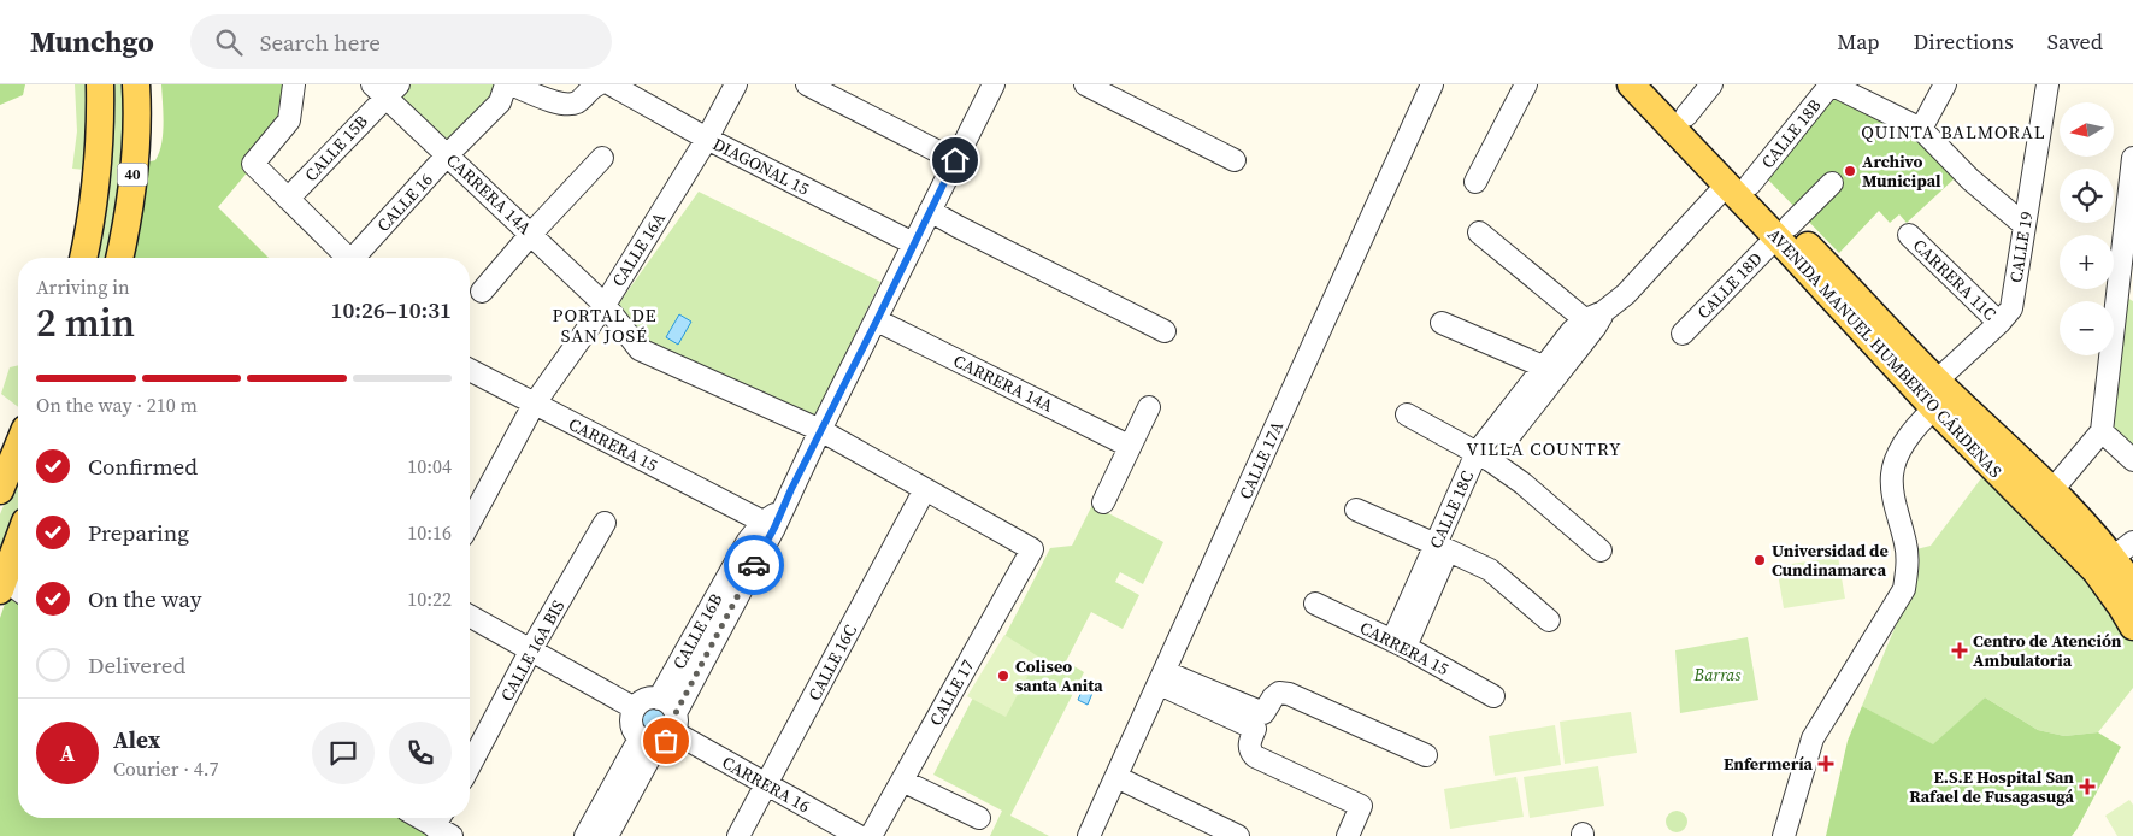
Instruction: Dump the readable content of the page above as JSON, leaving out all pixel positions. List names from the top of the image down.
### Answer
{
  "streets": {
    "main road": ["40", "AVENIDA MANUEL HUMBERTO CÁRDENAS"],
    "street": [
      "CALLE 18B",
      "CALLE 15B",
      "DIAGONAL 15",
      "CARRERA 14A",
      "CALLE 16",
      "CALLE 19",
      "CALLE 16A",
      "CARRERA 11C",
      "CALLE 18D",
      "CARRERA 15",
      "CALLE 17A",
      "CALLE 18C",
      "CALLE 16B",
      "CALLE 16A BIS",
      "CALLE 16C",
      "CALLE 17",
      "CARRERA 16"
    ]
  },
  "crossings": [
    ["CALLE 18B", "AVENIDA MANUEL HUMBERTO CÁRDENAS"],
    ["CALLE 18B", "CALLE 18C"],
    ["CALLE 15B", "CARRERA 14A"],
    ["DIAGONAL 15", "CALLE 16A"],
    ["DIAGONAL 15", "CALLE 16B"],
    ["CARRERA 14A", "CALLE 16"],
    ["CARRERA 14A", "CALLE 16A"],
    ["CARRERA 14A", "CALLE 16B"],
    ["CARRERA 14A", "CALLE 16C"],
    ["CARRERA 14A", "CALLE 17"],
    ["CALLE 19", "CARRERA 11C"],
    ["CALLE 19", "AVENIDA MANUEL HUMBERTO CÁRDENAS"],
    ["CALLE 16A", "CARRERA 15"],
    ["CALLE 18D", "AVENIDA MANUEL HUMBERTO CÁRDENAS"],
    ["AVENIDA MANUEL HUMBERTO CÁRDENAS", "CALLE 18C"],
    ["CARRERA 15", "CALLE 18C"],
    ["CARRERA 15", "CALLE 16B"],
    ["CALLE 16B", "CARRERA 16"],
    ["CALLE 16C", "CARRERA 16"]
  ],
  "districts": ["QUINTA BALMORAL", "PORTAL DE SAN JOSÉ", "VILLA COUNTRY"],
  "parks": ["Barras"],
  "places": {
    "other": ["Archivo Municipal", "Universidad de Cundinamarca", "Coliseo santa Anita"],
    "health": ["Centro de Atención Ambulatoria", "Enfermería", "E.S.E Hospital San Rafael de Fusagasugá"]
  },
  "north": "left",
  "page": {
    "header": "Munchgo",
    "search": "Search here",
    "nav": ["Map", "Directions", "Saved"],
    "map_buttons": ["+", "−"],
    "heading": ["2 min", "Arriving in", "10:26–10:31"],
    "panel": ["Alex", "Courier · 4.7"],
    "bar": "On the way · 210 m",
    "list": [
      ["Confirmed", "10:04"],
      ["Preparing", "10:16"],
      ["On the way", "10:22"],
      "Delivered"
    ],
    "round": "A"
  }
}
